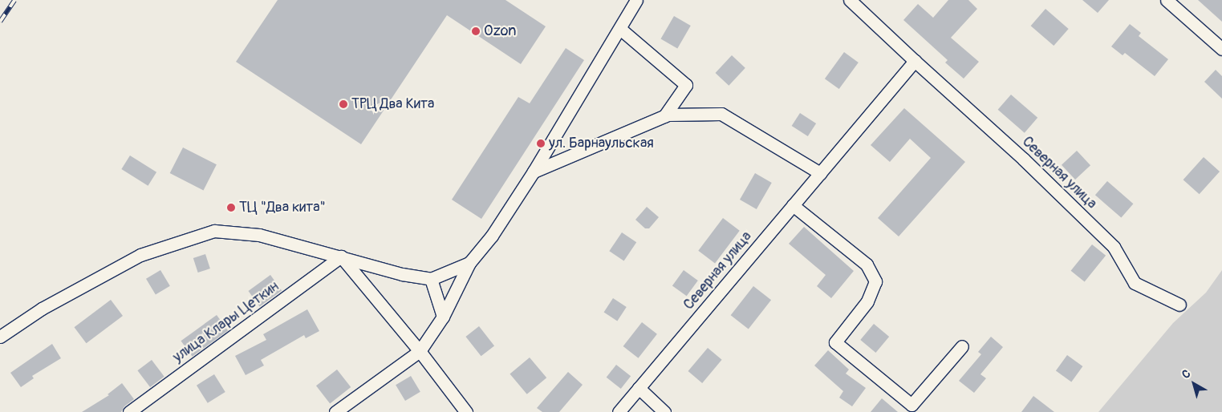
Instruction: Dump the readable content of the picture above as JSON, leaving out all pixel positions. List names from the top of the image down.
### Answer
{
  "streets": {
    "street": ["Северная улица", "улица Клары Цеткин"]
  },
  "places": [
    "Ozon",
    "ТРЦ Два Кита",
    "ул. Барнаульская",
    "ТЦ \"Два кита\""
  ],
  "north": "top left"
}
